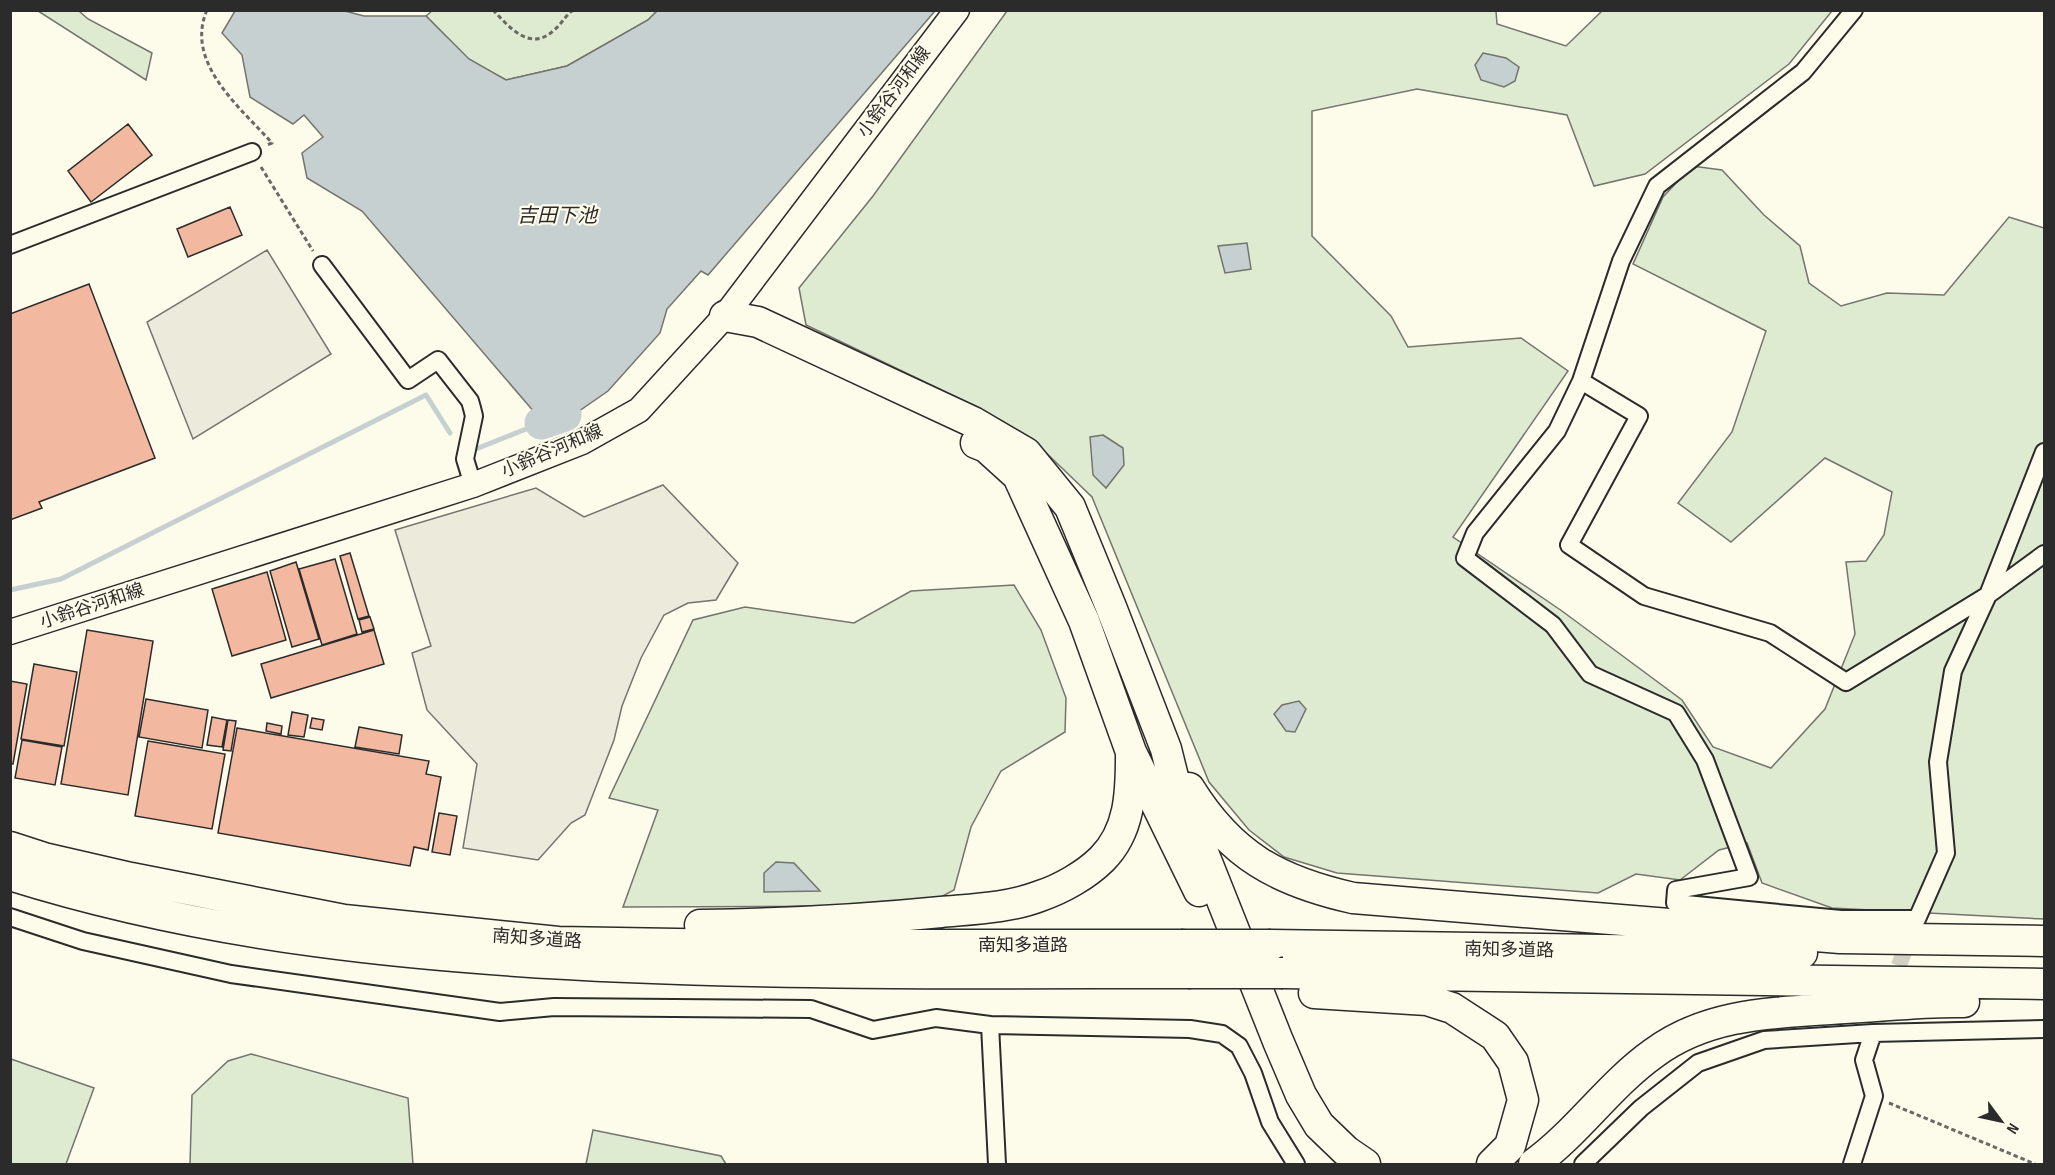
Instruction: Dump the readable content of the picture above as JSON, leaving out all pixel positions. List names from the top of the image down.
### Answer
{
  "streets": {
    "highway": ["南知多道路"],
    "main road": ["小鈴谷河和線"]
  },
  "water": ["吉田下池"],
  "north": "bottom right"
}
